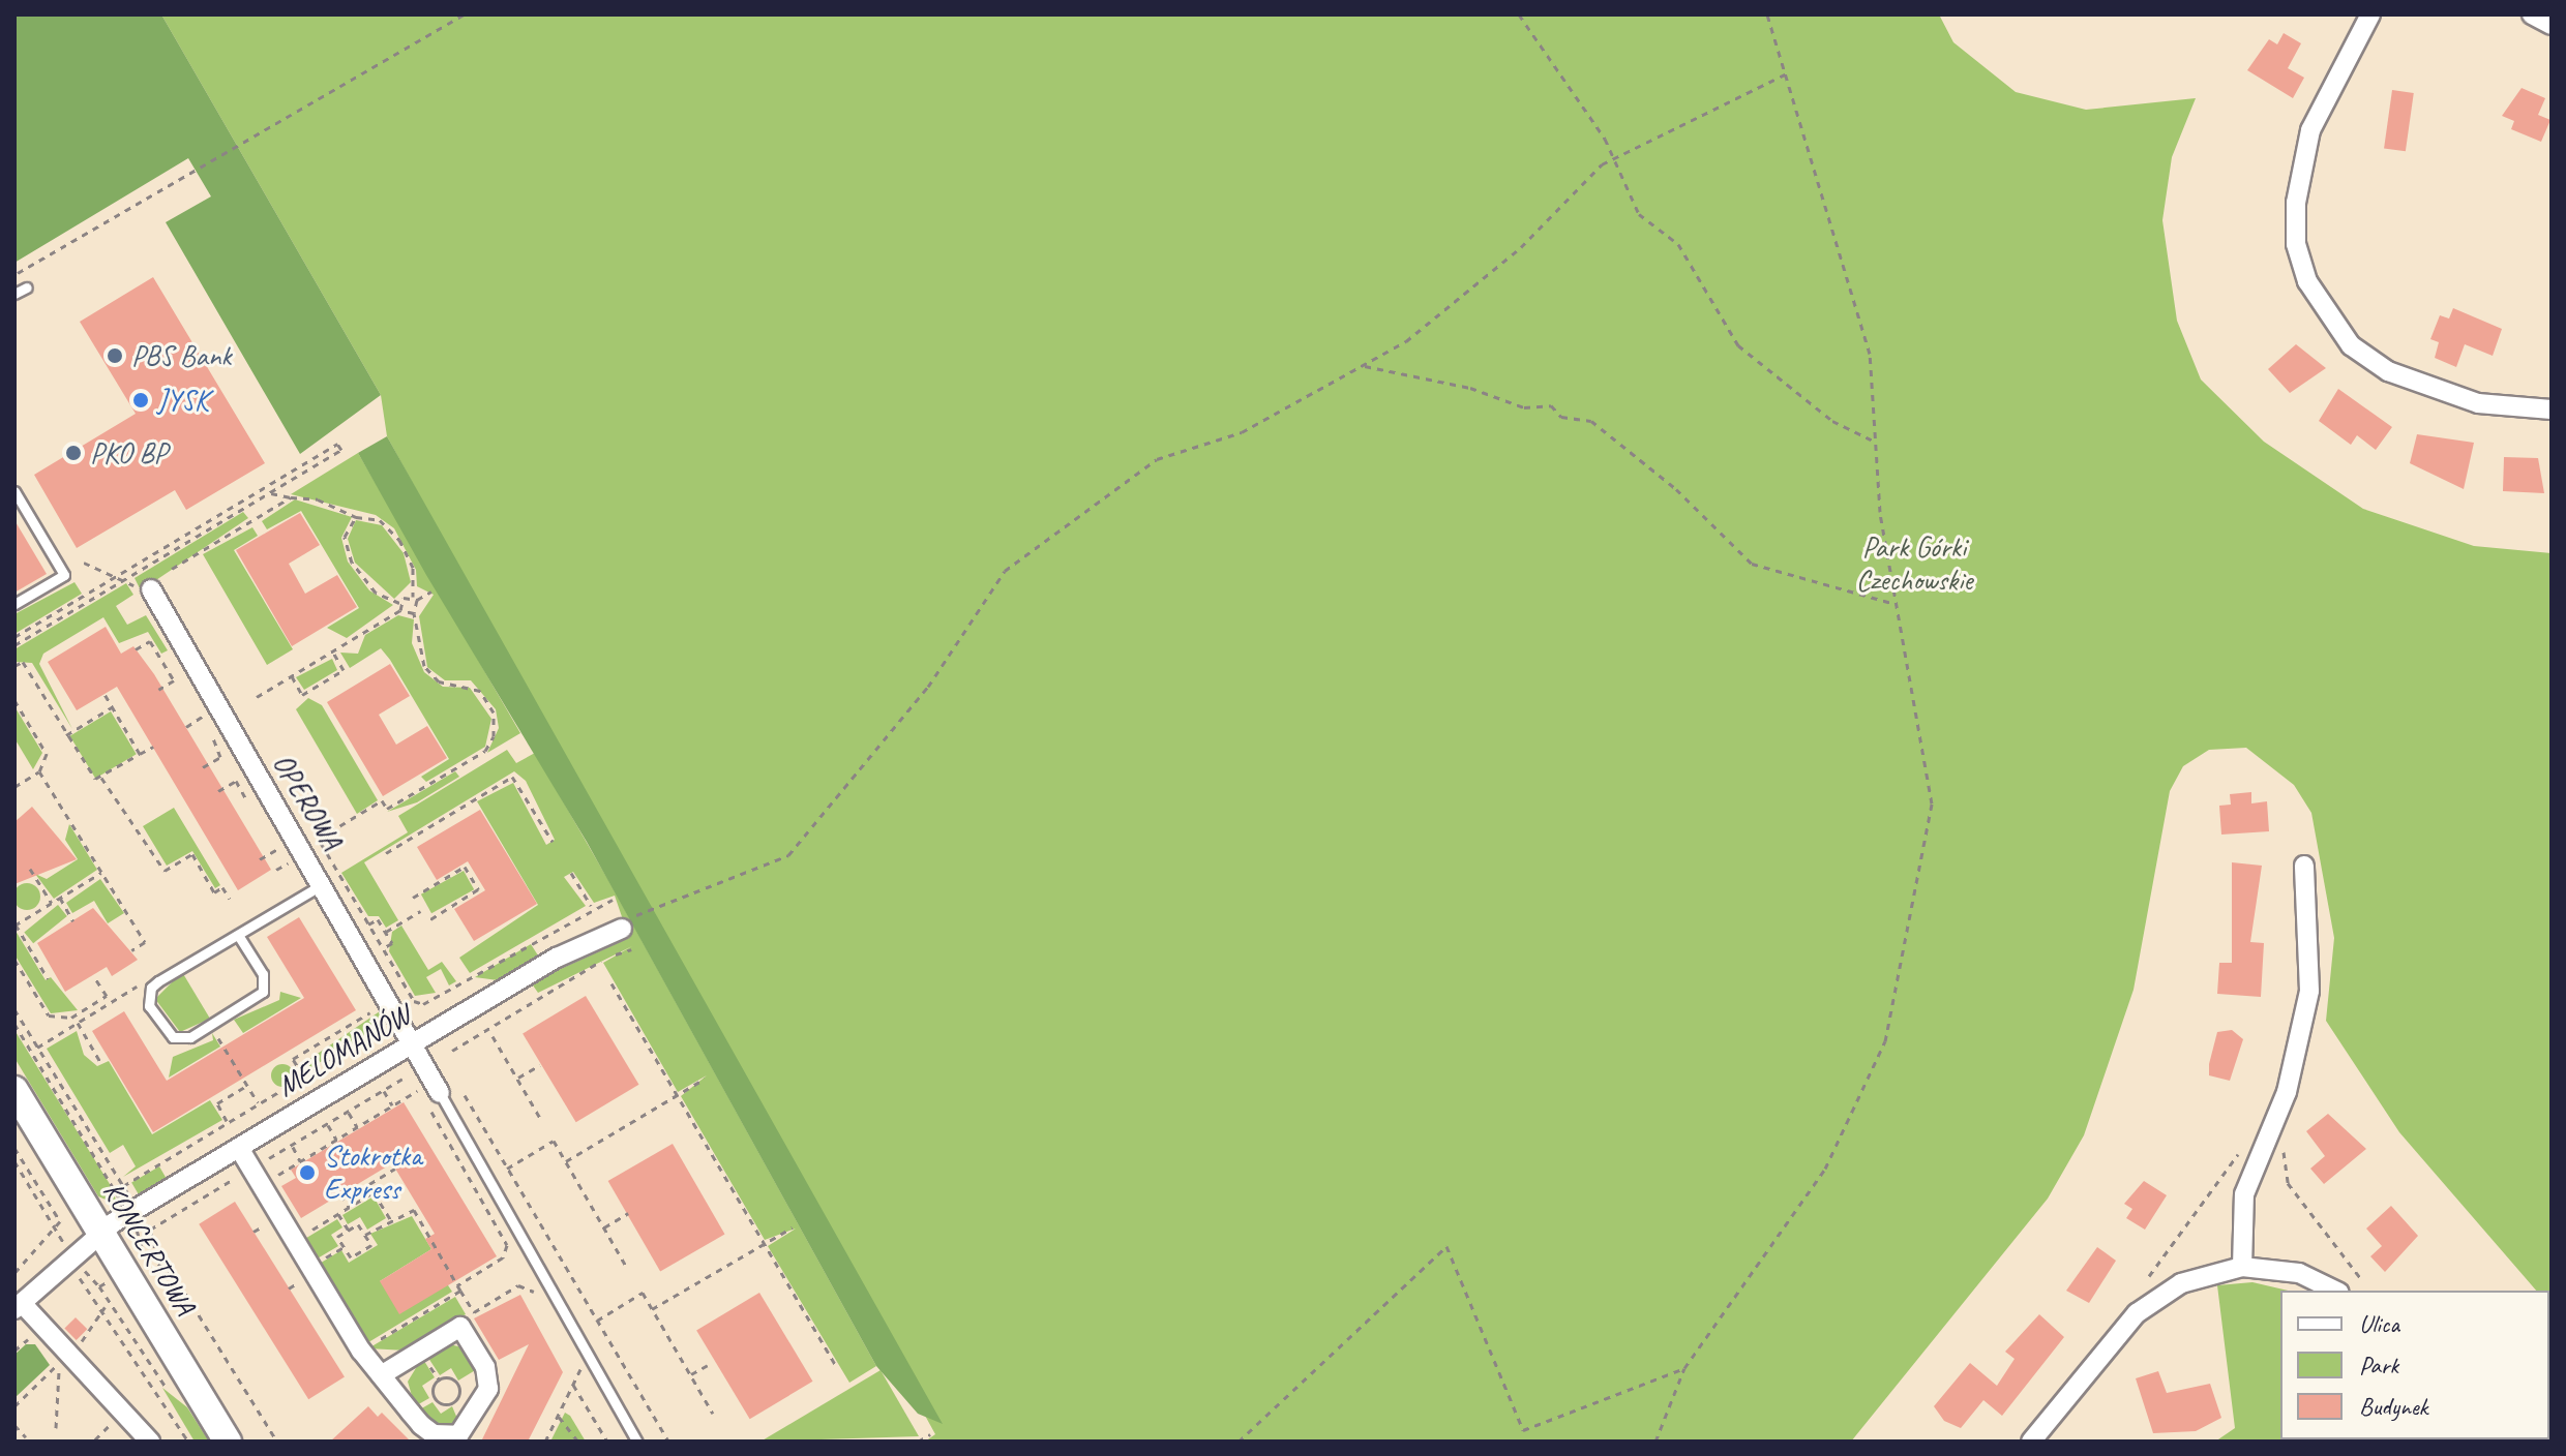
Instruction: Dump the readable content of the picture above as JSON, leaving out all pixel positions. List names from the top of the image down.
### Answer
{
  "streets": {
    "street": ["OPEROWA", "MELOMANÓW", "KONCERTOWA"]
  },
  "crossings": [
    ["OPEROWA", "MELOMANÓW"],
    ["MELOMANÓW", "KONCERTOWA"]
  ],
  "parks": ["Park Górki Czechowskie"],
  "places": [
    "PBS Bank",
    "JYSK",
    "PKO BP",
    "Stokrotka Express"
  ],
  "legend": ["Ulica", "Park", "Budynek"]
}
